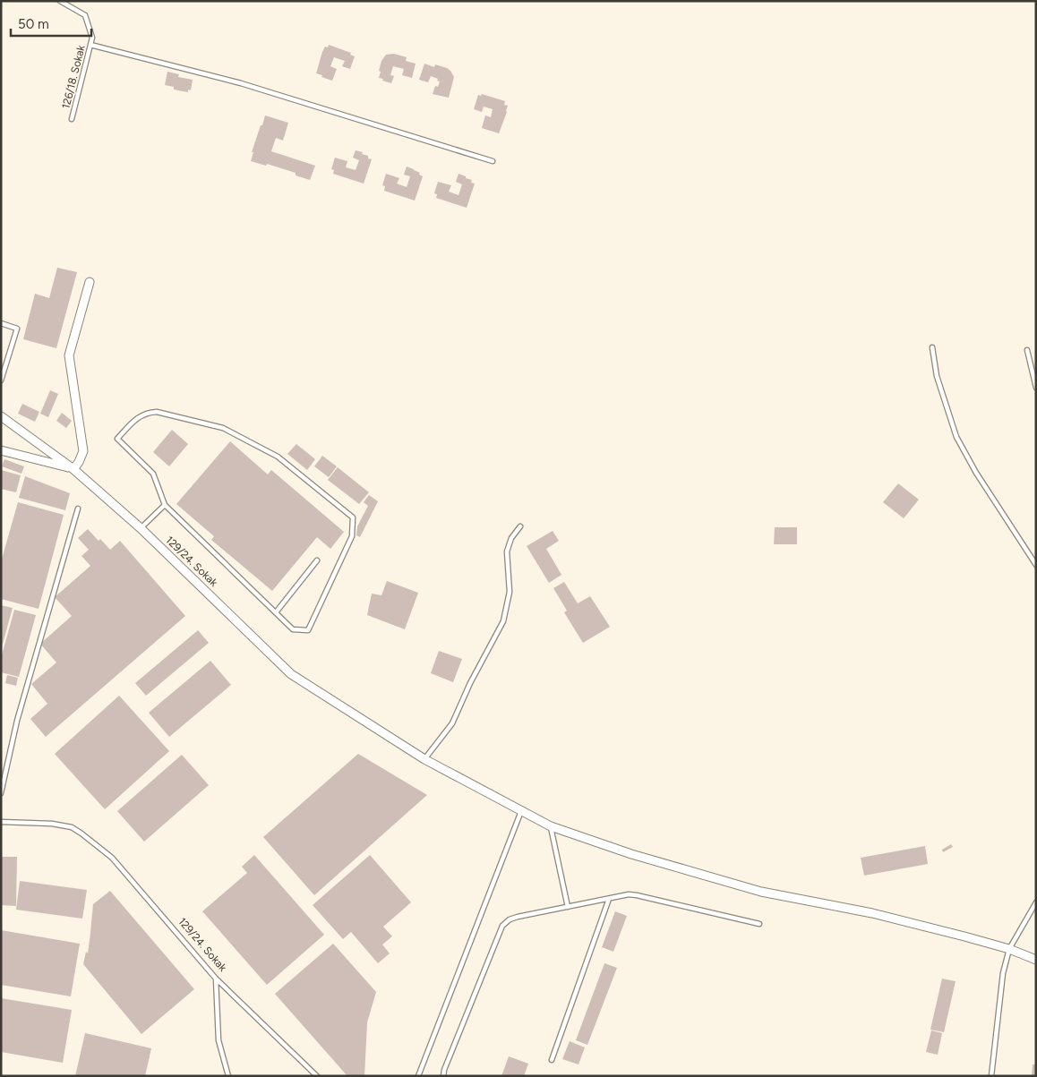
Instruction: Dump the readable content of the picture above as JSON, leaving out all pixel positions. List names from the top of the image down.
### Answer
{
  "streets": {
    "street": ["129/24. Sokak"],
    "lane": ["126/18. Sokak"]
  },
  "scale_bar": "50 m"
}
